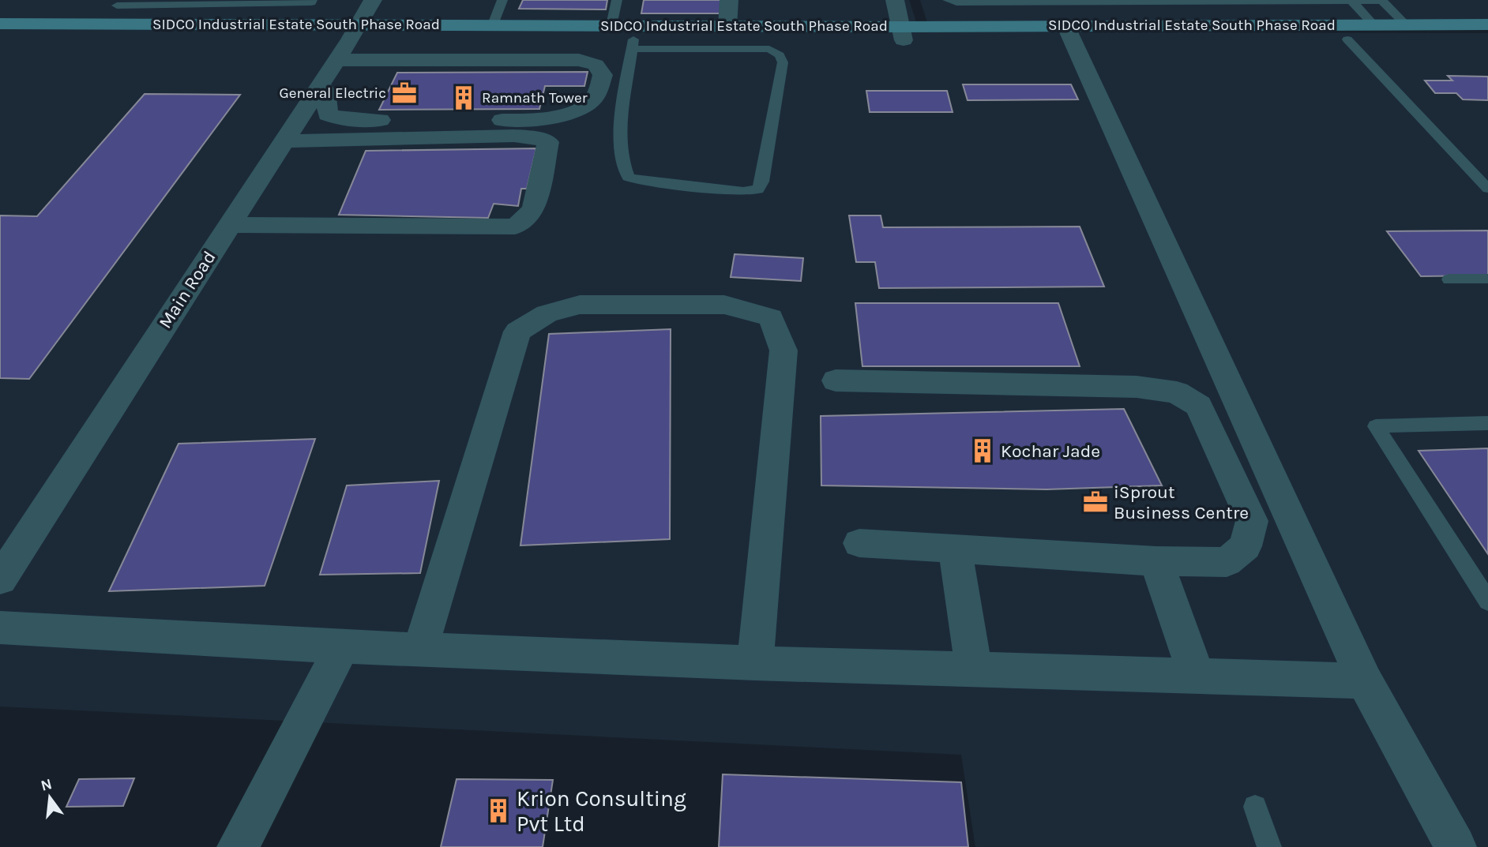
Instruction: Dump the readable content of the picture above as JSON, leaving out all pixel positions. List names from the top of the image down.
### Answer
{
  "streets": {
    "main road": ["SIDCO Industrial Estate South Phase Road"],
    "street": ["Main Road"]
  },
  "crossings": [
    ["SIDCO Industrial Estate South Phase Road", "Main Road"]
  ],
  "places": {
    "office": ["General Electric", "iSprout Business Centre"],
    "building": ["Ramnath Tower", "Kochar Jade", "Krion Consulting Pvt Ltd"]
  },
  "north": "top"
}
